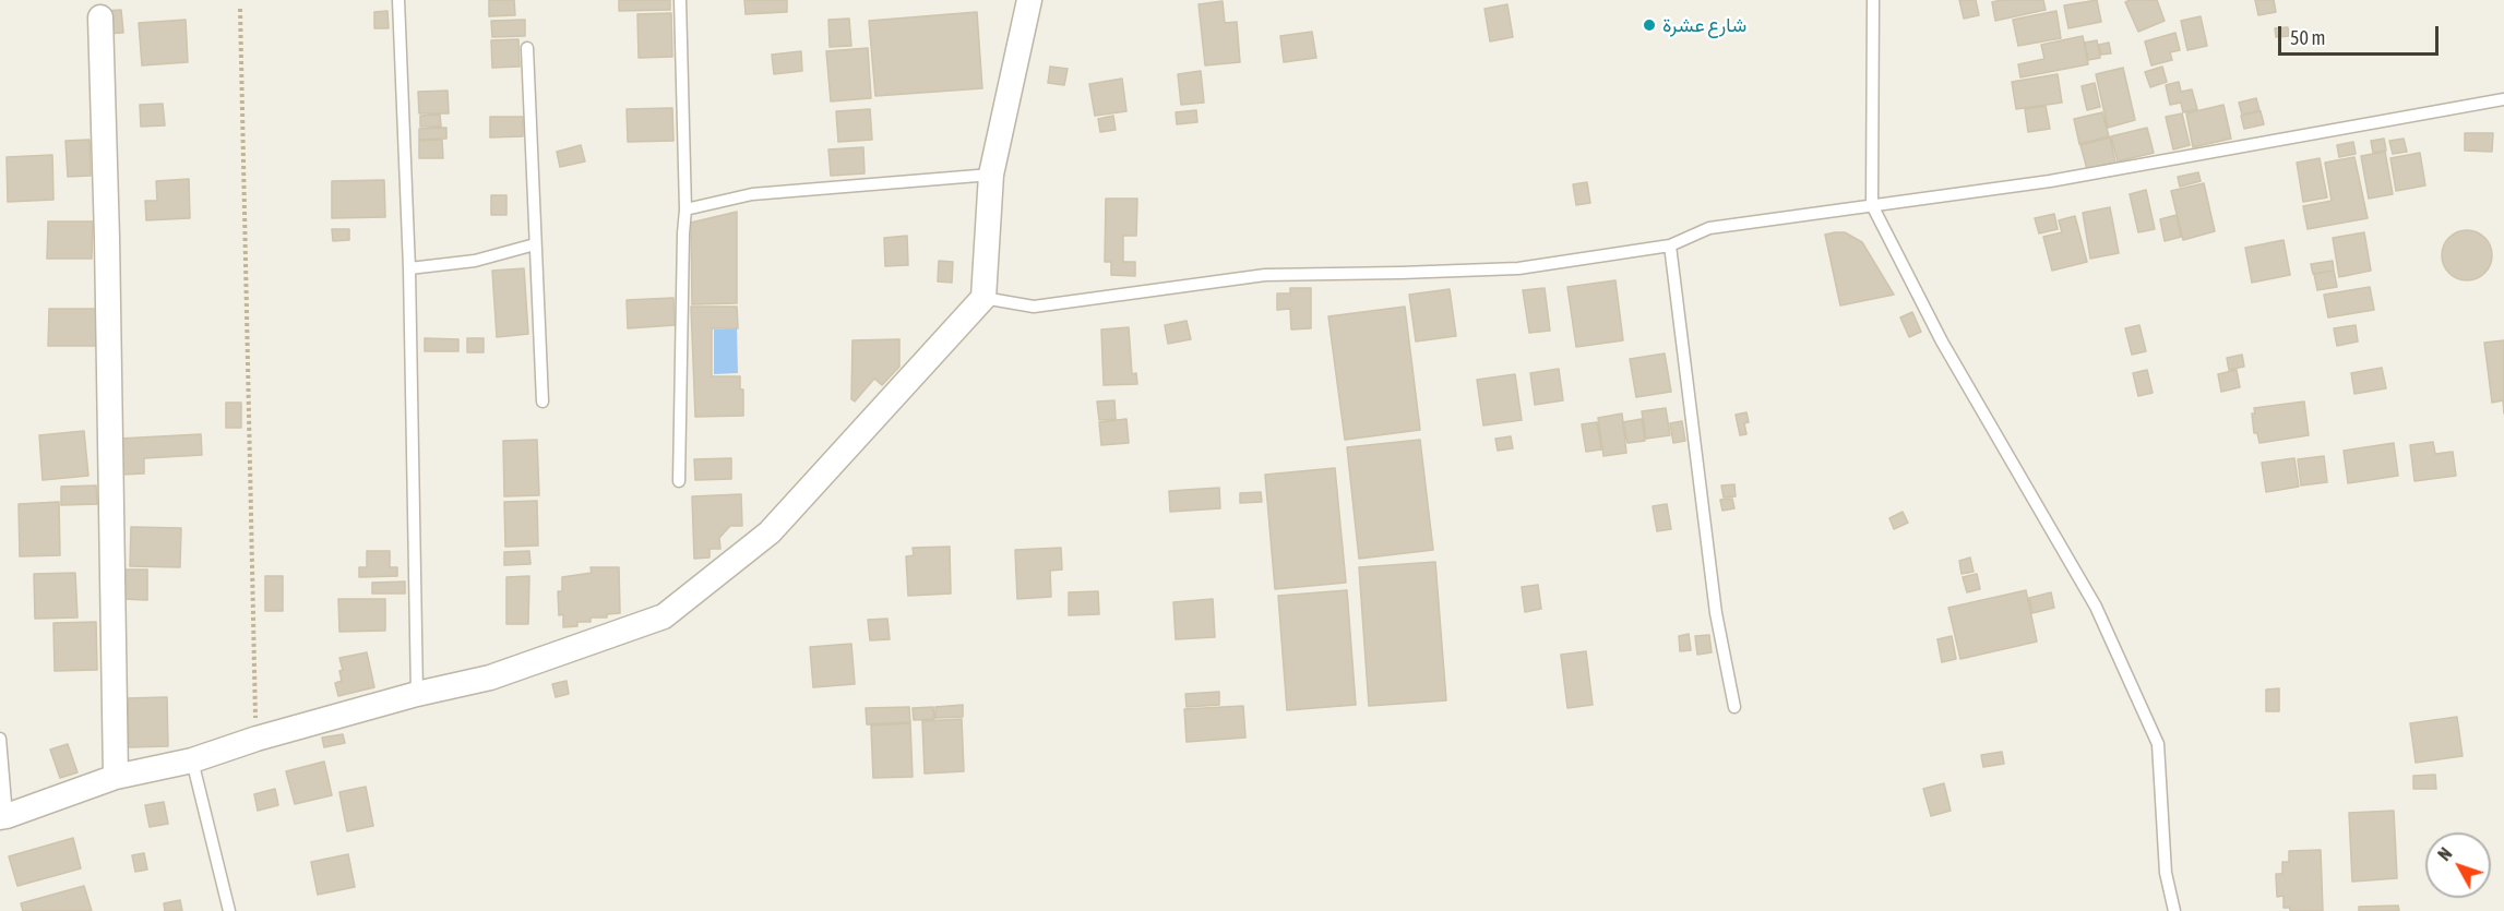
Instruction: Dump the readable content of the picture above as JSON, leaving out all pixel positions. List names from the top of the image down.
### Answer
{
  "places": ["شارع عشرة"],
  "scale_bar": "50 m",
  "north": "top left"
}
